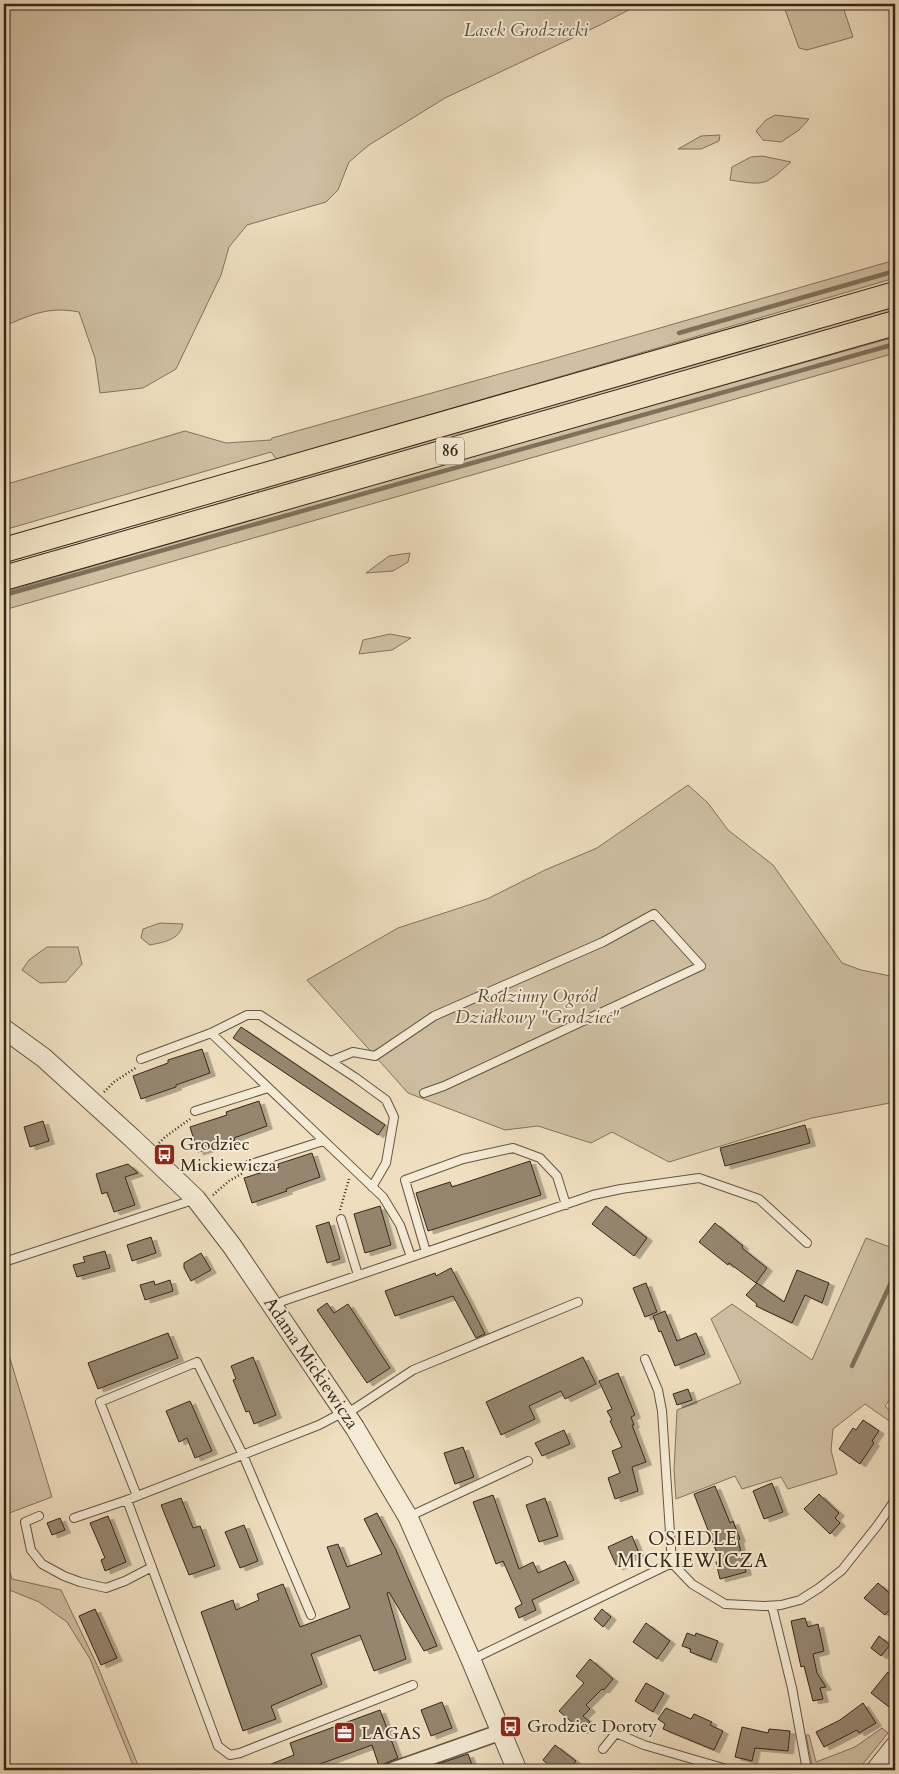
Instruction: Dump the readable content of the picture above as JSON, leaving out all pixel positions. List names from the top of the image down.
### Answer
{
  "streets": {
    "main road": ["86"],
    "street": ["Adama Mickiewicza"]
  },
  "districts": ["OSIEDLE MICKIEWICZA"],
  "parks": ["Lasek Grodziecki", "Rodzinny Ogród Działkowy \"Grodziec\""],
  "places": {
    "bus stop": ["Grodziec Mickiewicza", "Grodziec Doroty"],
    "office": ["LAGAS"]
  }
}
